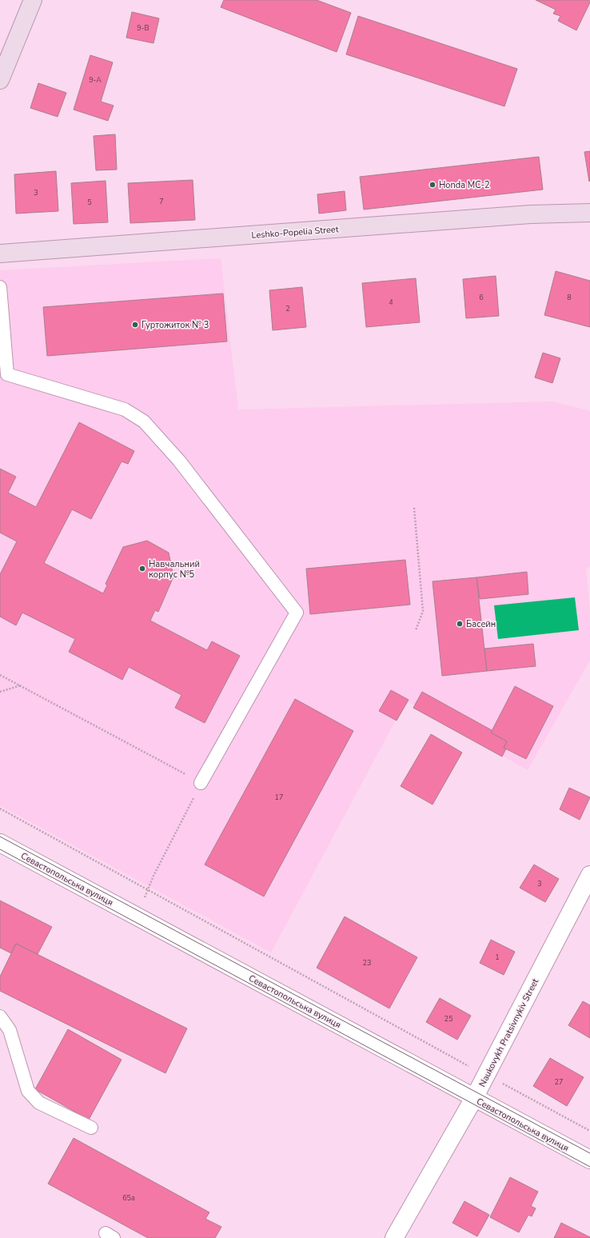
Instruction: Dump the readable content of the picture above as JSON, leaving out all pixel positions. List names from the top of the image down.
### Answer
{
  "streets": {
    "main road": ["Leshko-Popelia Street"],
    "street": ["Севастопольська вулиця", "Naukovykh Pratsivnykiv Street"]
  },
  "crossings": [
    ["Севастопольська вулиця", "Naukovykh Pratsivnykiv Street"]
  ],
  "places": [
    "Honda МС-2",
    "Гуртожиток № 3",
    "Навчальний корпус №5",
    "Басейн"
  ],
  "house_numbers": [
    "9-В",
    "9-А",
    "3",
    "7",
    "5",
    "6",
    "8",
    "4",
    "2",
    "17",
    "3",
    "1",
    "23",
    "25",
    "27",
    "65а"
  ]
}
